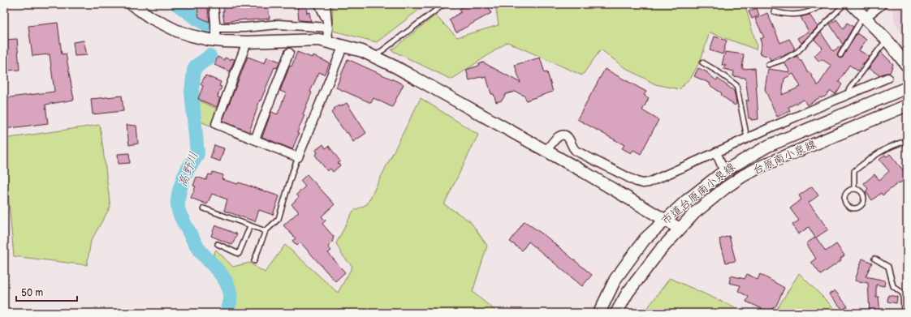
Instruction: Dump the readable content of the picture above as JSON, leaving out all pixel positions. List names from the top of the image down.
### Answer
{
  "streets": {
    "street": ["台原南小泉線", "市道台原南小泉線"]
  },
  "water": ["高野川"],
  "scale_bar": "50 m"
}
